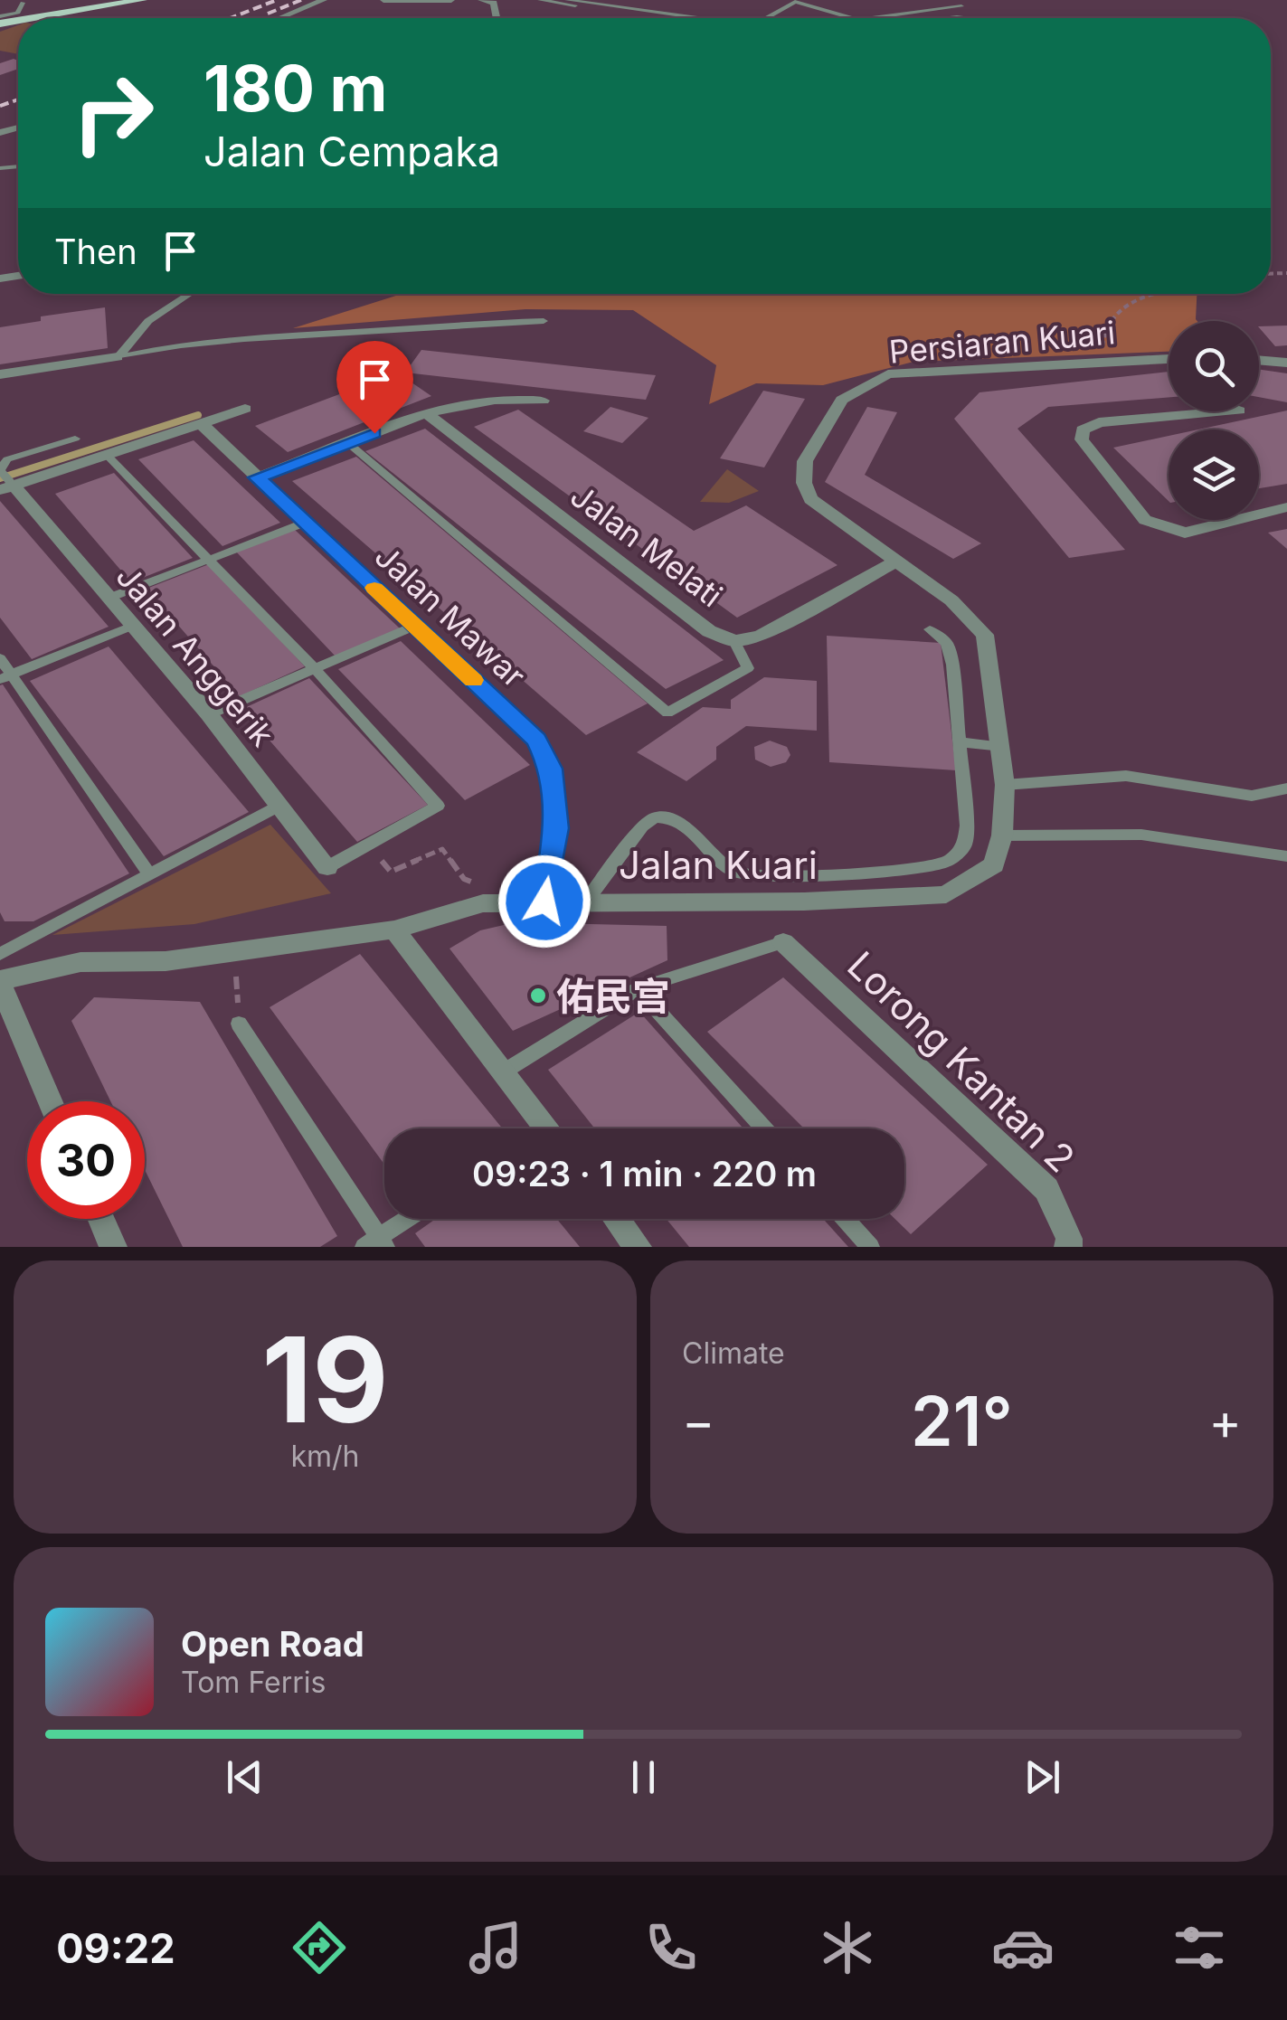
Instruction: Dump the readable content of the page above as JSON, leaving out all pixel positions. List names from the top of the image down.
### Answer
{
  "streets": {
    "street": [
      "Persiaran Kuari",
      "Jalan Melati",
      "Jalan Mawar",
      "Jalan Anggerik",
      "Jalan Kuari",
      "Lorong Kantan 2"
    ]
  },
  "crossings": [
    ["Persiaran Kuari", "Jalan Melati"],
    ["Persiaran Kuari", "Jalan Kuari"],
    ["Jalan Mawar", "Jalan Kuari"]
  ],
  "places": ["佑民宫"],
  "page": {
    "turn": ["180 m", "Jalan Cempaka"],
    "then": "Then",
    "limit": "30",
    "trip": "09:23 · 1 min · 220 m",
    "tile": [
      ["19", "km/h"],
      "Climate"
    ],
    "heat": ["−", "21°", "+"],
    "song": ["Open Road", "Tom Ferris"],
    "tabs": "09:22"
  }
}
